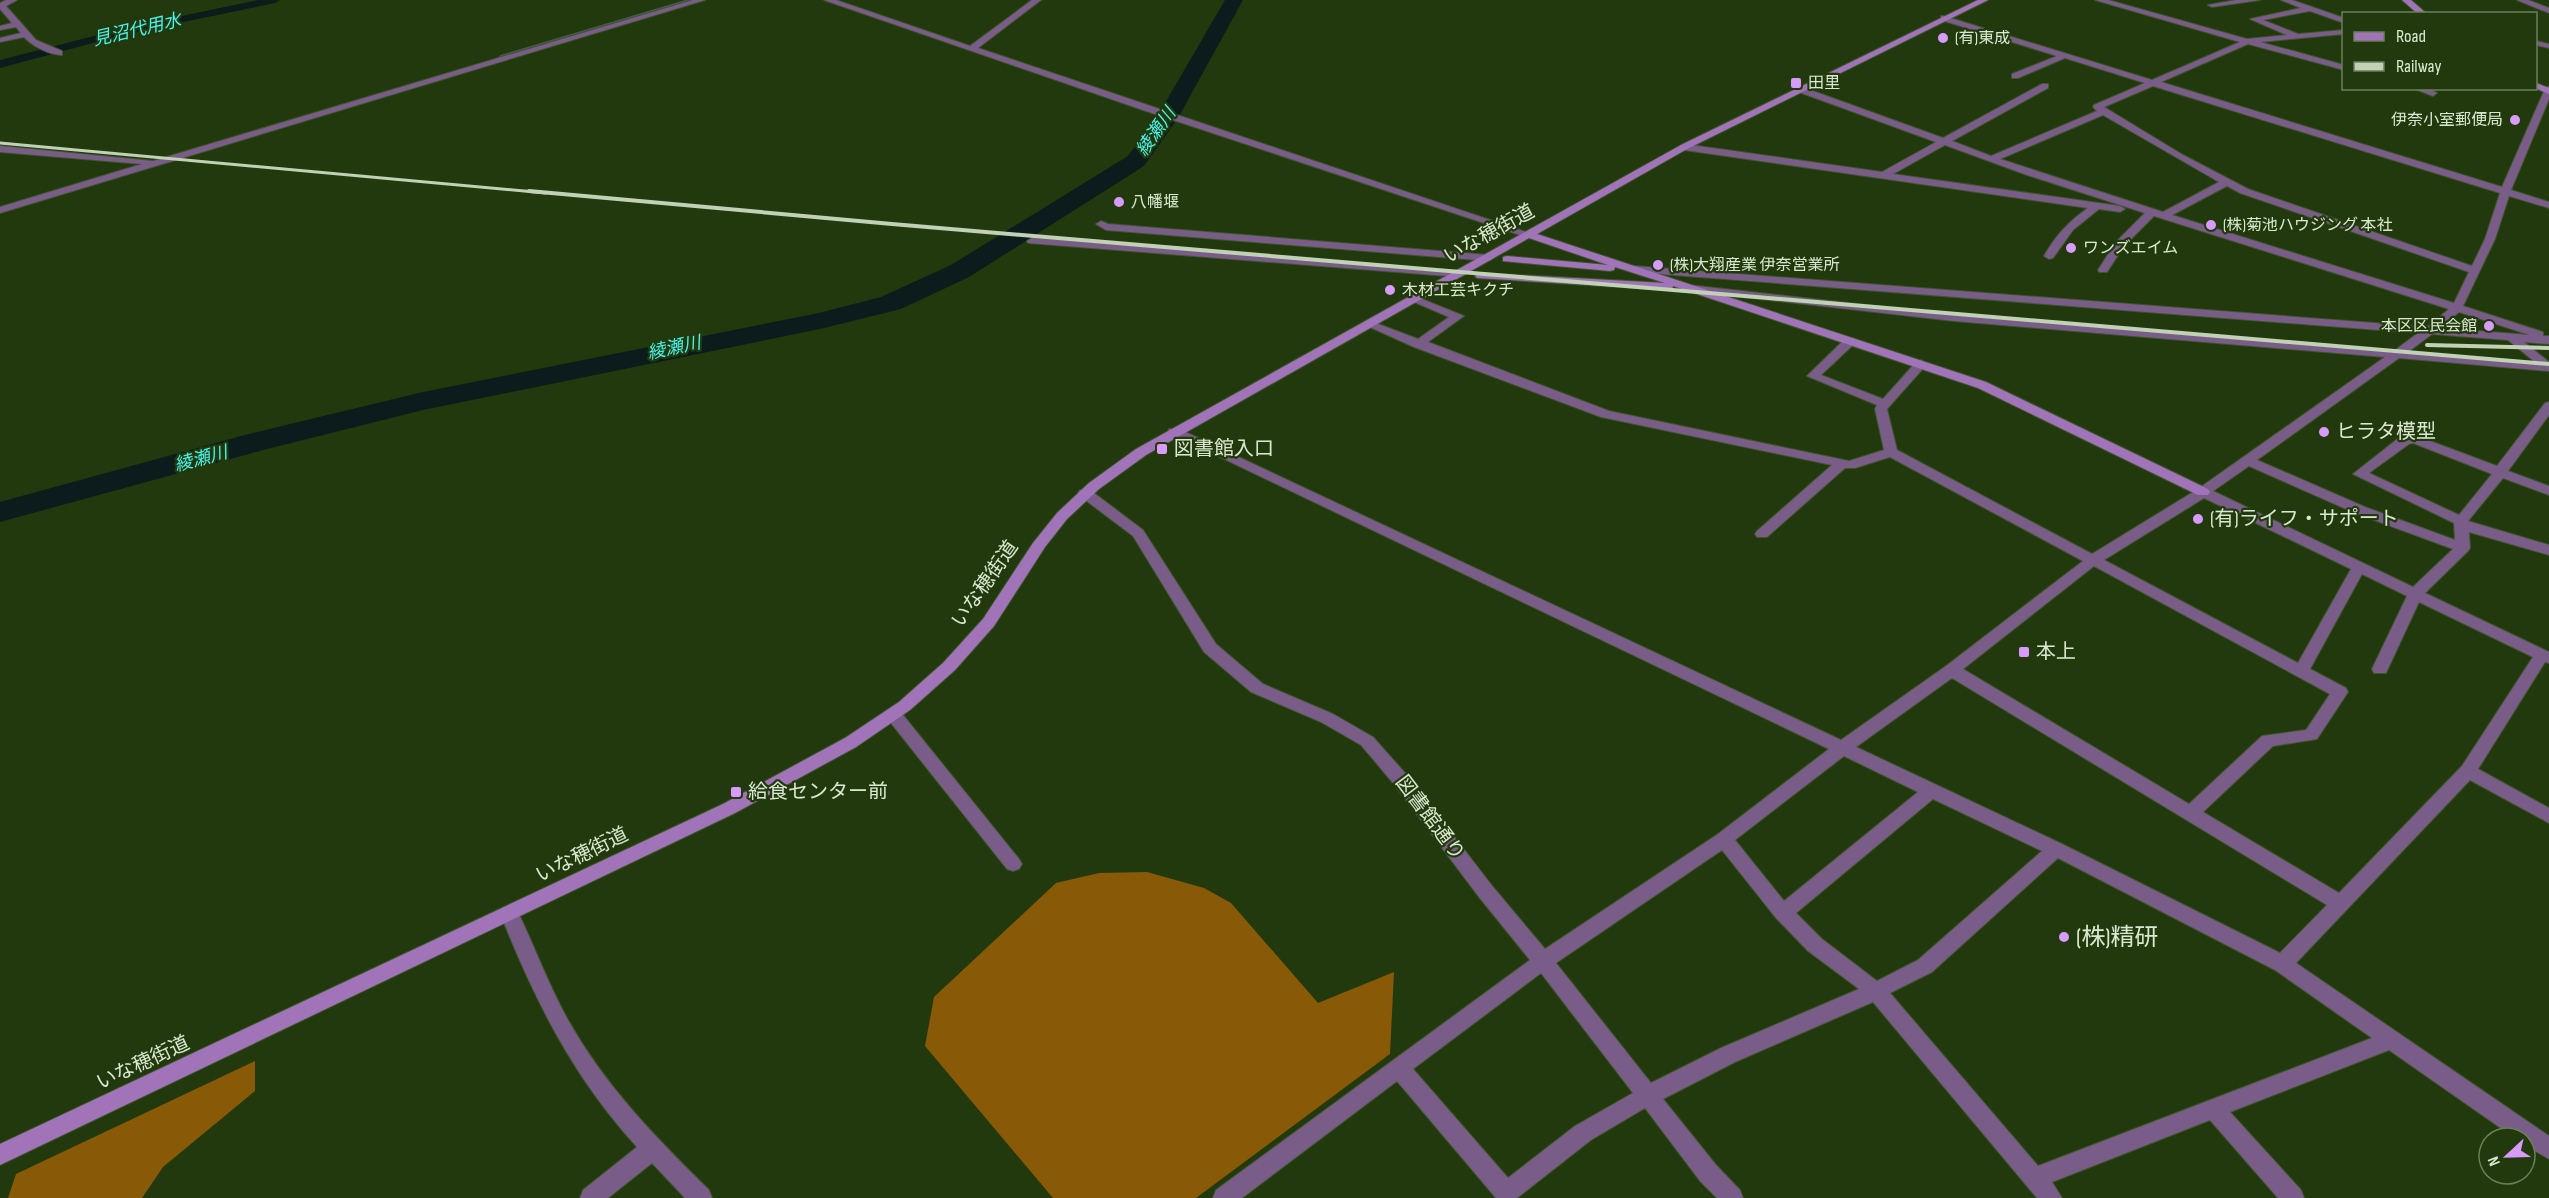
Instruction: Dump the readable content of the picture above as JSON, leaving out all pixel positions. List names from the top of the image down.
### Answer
{
  "streets": {
    "street": ["いな穂街道", "図書館通り"]
  },
  "crossings": [
    ["いな穂街道", "図書館通り"]
  ],
  "water": ["見沼代用水", "綾瀬川"],
  "places": {
    "other": [
      "(有)東成",
      "伊奈小室郵便局",
      "八幡堰",
      "(株)菊池ハウジング 本社",
      "ワンズエイム",
      "(株)大翔産業 伊奈営業所",
      "木材工芸キクチ",
      "本区区民会館",
      "ヒラタ模型",
      "(有)ライフ・サポート",
      "(株)精研"
    ],
    "transit": [
      "田里",
      "図書館入口",
      "本上",
      "給食センター前"
    ]
  },
  "legend": ["Road", "Railway"],
  "north": "left"
}
